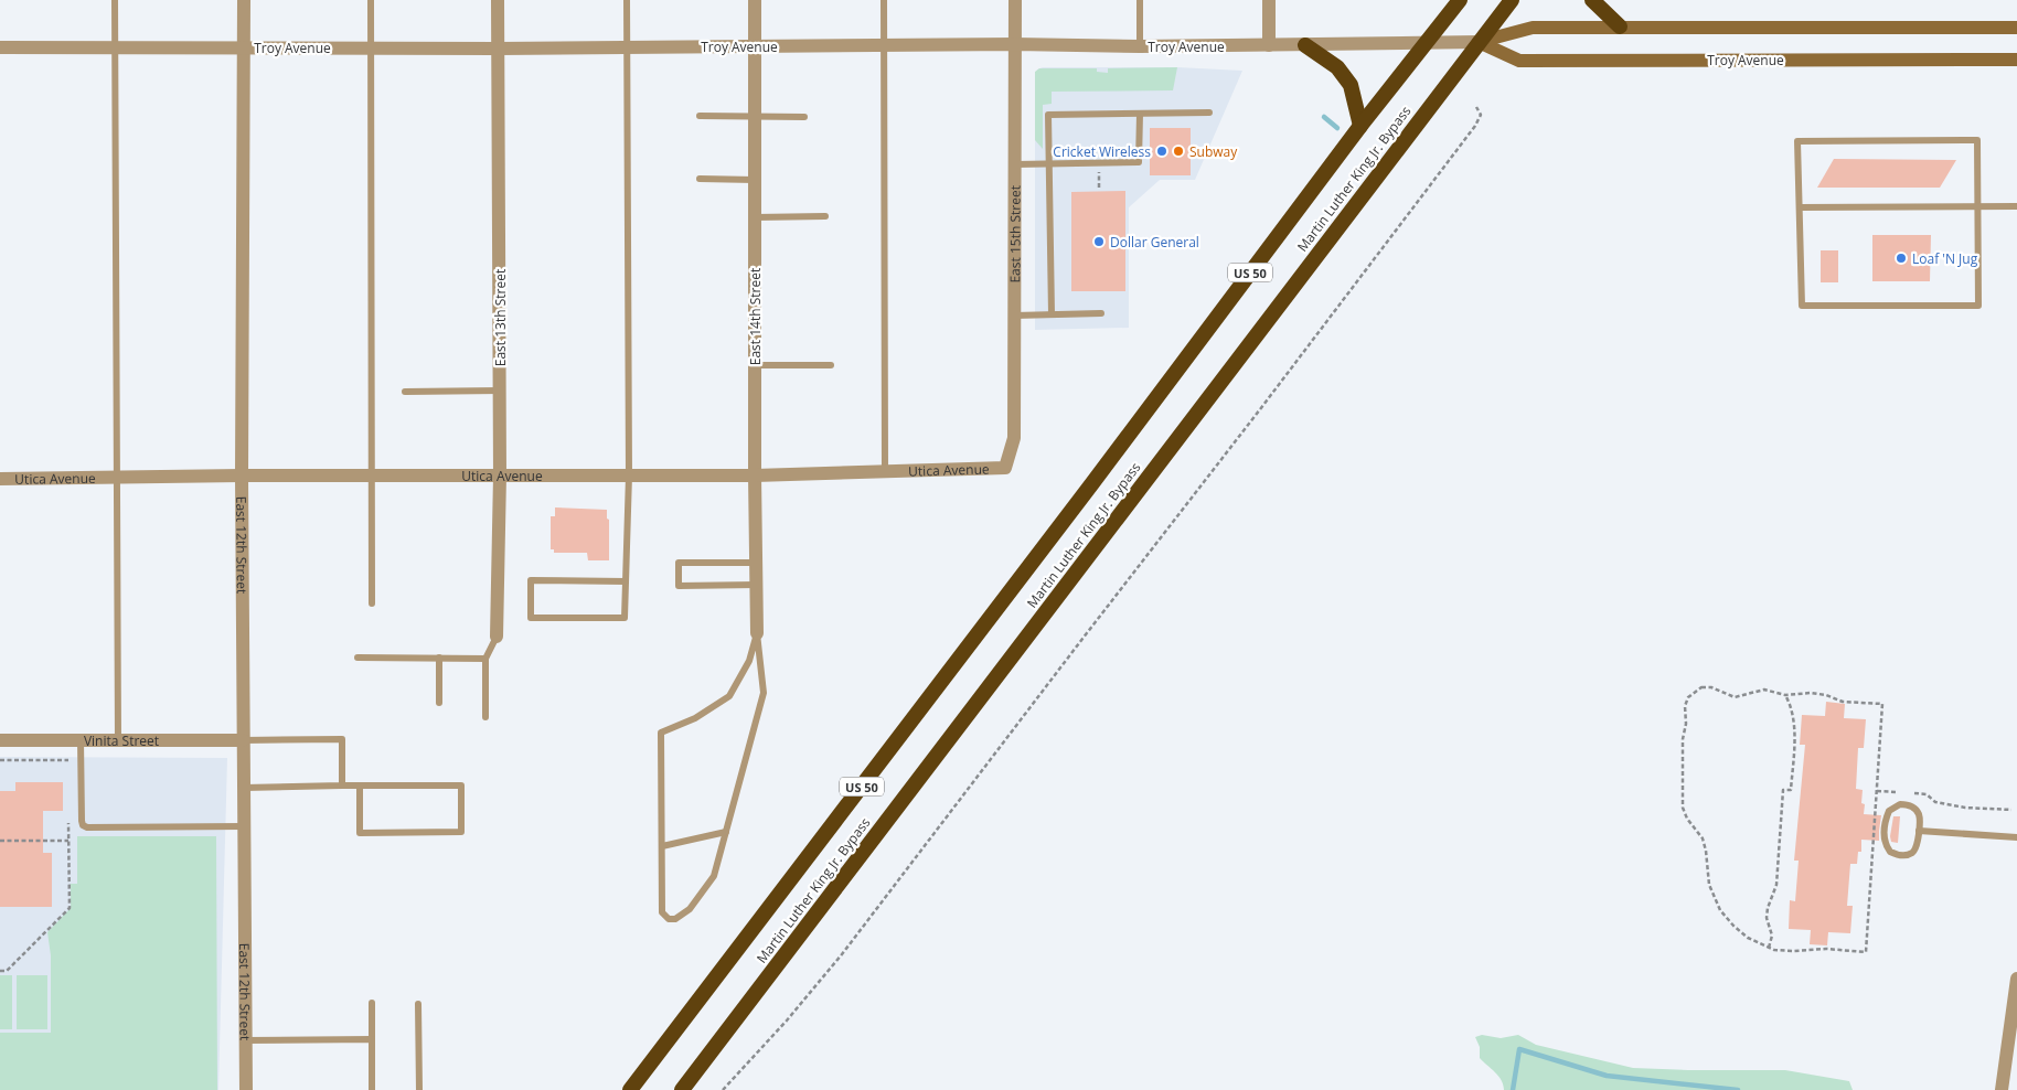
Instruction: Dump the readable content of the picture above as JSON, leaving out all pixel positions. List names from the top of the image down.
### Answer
{
  "streets": {
    "highway": ["Martin Luther King Jr. Bypass", "US 50"],
    "main road": ["Troy Avenue"],
    "street": [
      "East 15th Street",
      "East 14th Street",
      "East 13th Street",
      "Utica Avenue",
      "East 12th Street",
      "Vinita Street"
    ]
  },
  "crossings": [
    ["Troy Avenue", "Martin Luther King Jr. Bypass"],
    ["Troy Avenue", "East 15th Street"],
    ["Troy Avenue", "East 14th Street"],
    ["Troy Avenue", "East 13th Street"],
    ["Troy Avenue", "East 12th Street"],
    ["East 15th Street", "Utica Avenue"],
    ["East 14th Street", "Utica Avenue"],
    ["East 13th Street", "Utica Avenue"],
    ["Utica Avenue", "East 12th Street"],
    ["East 12th Street", "Vinita Street"]
  ],
  "places": [
    "Cricket Wireless",
    "Subway",
    "Dollar General",
    "Loaf 'N Jug"
  ]
}
